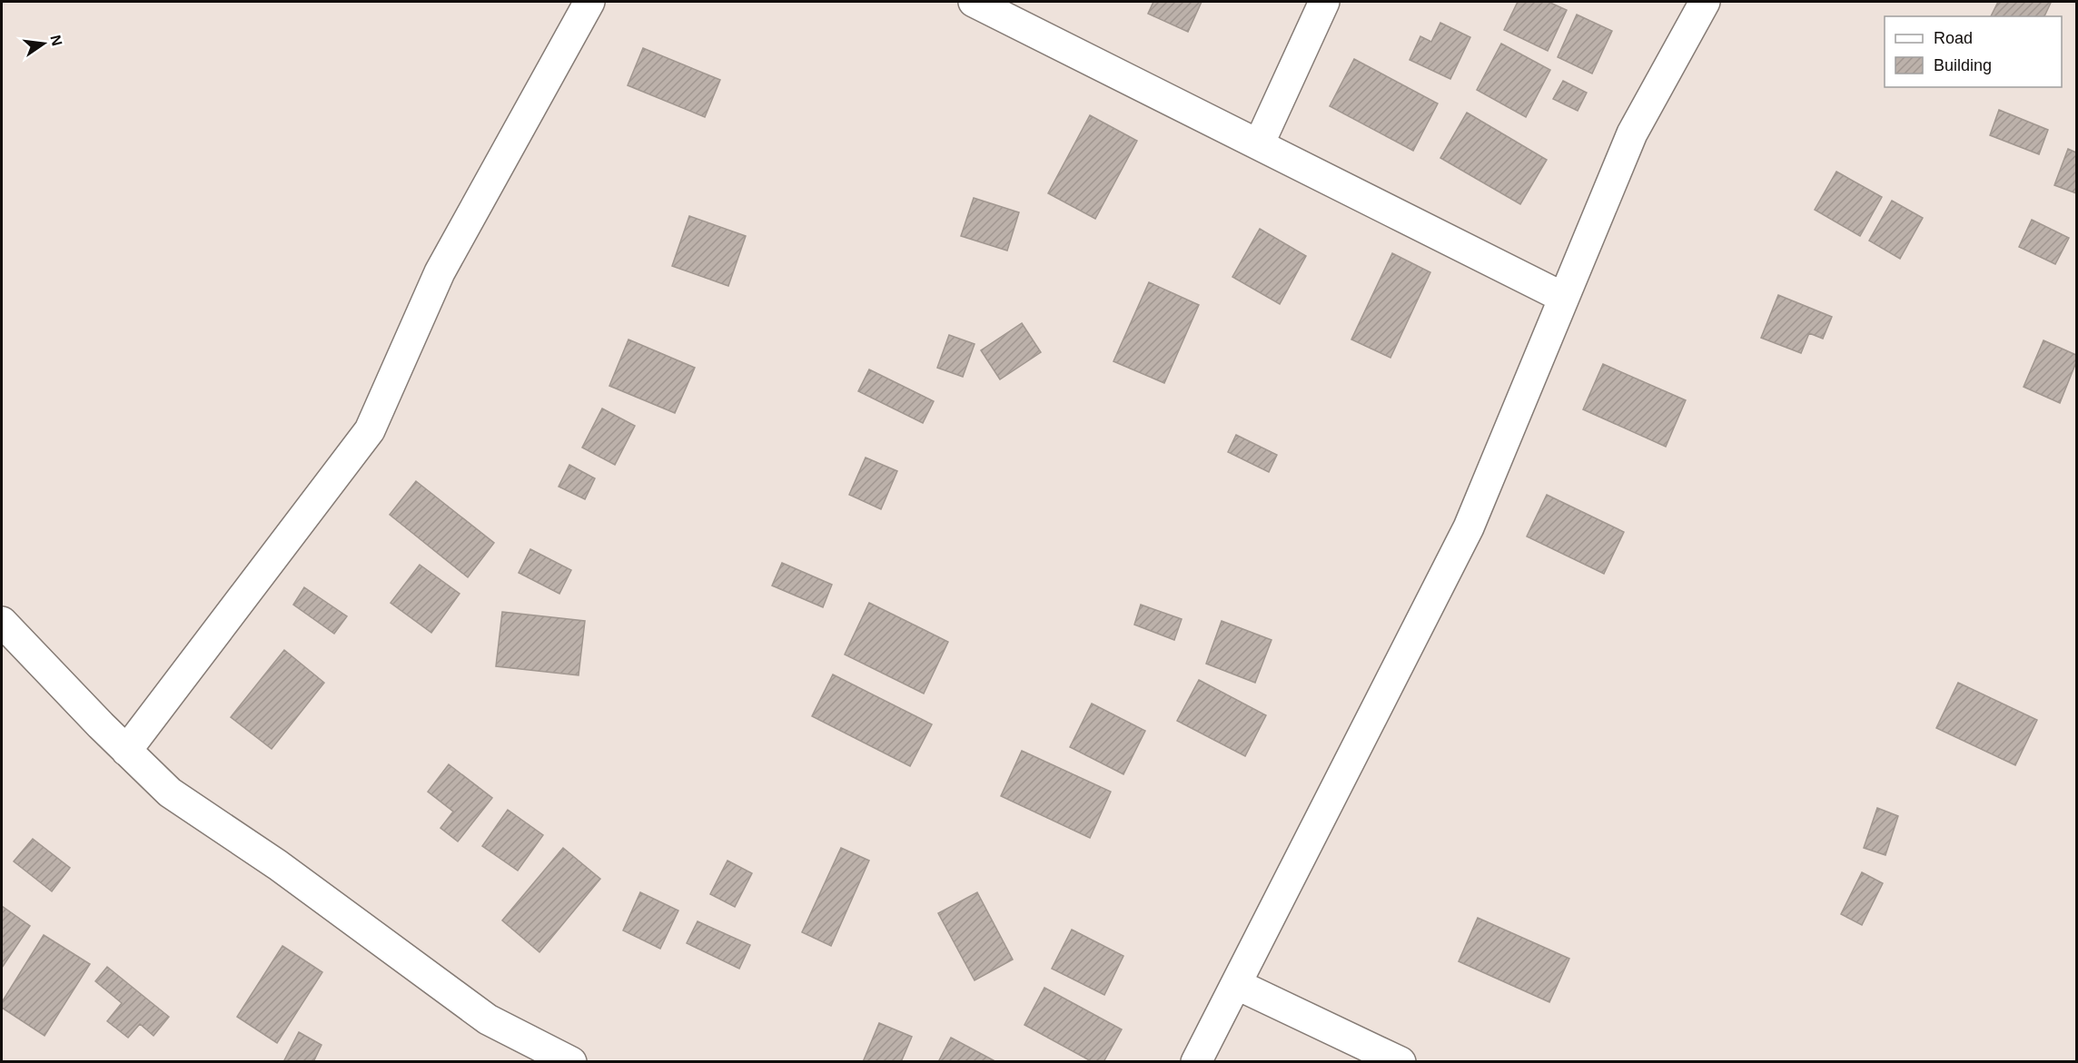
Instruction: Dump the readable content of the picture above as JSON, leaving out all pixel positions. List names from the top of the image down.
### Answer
{
  "legend": ["Road", "Building"],
  "north": "right"
}
